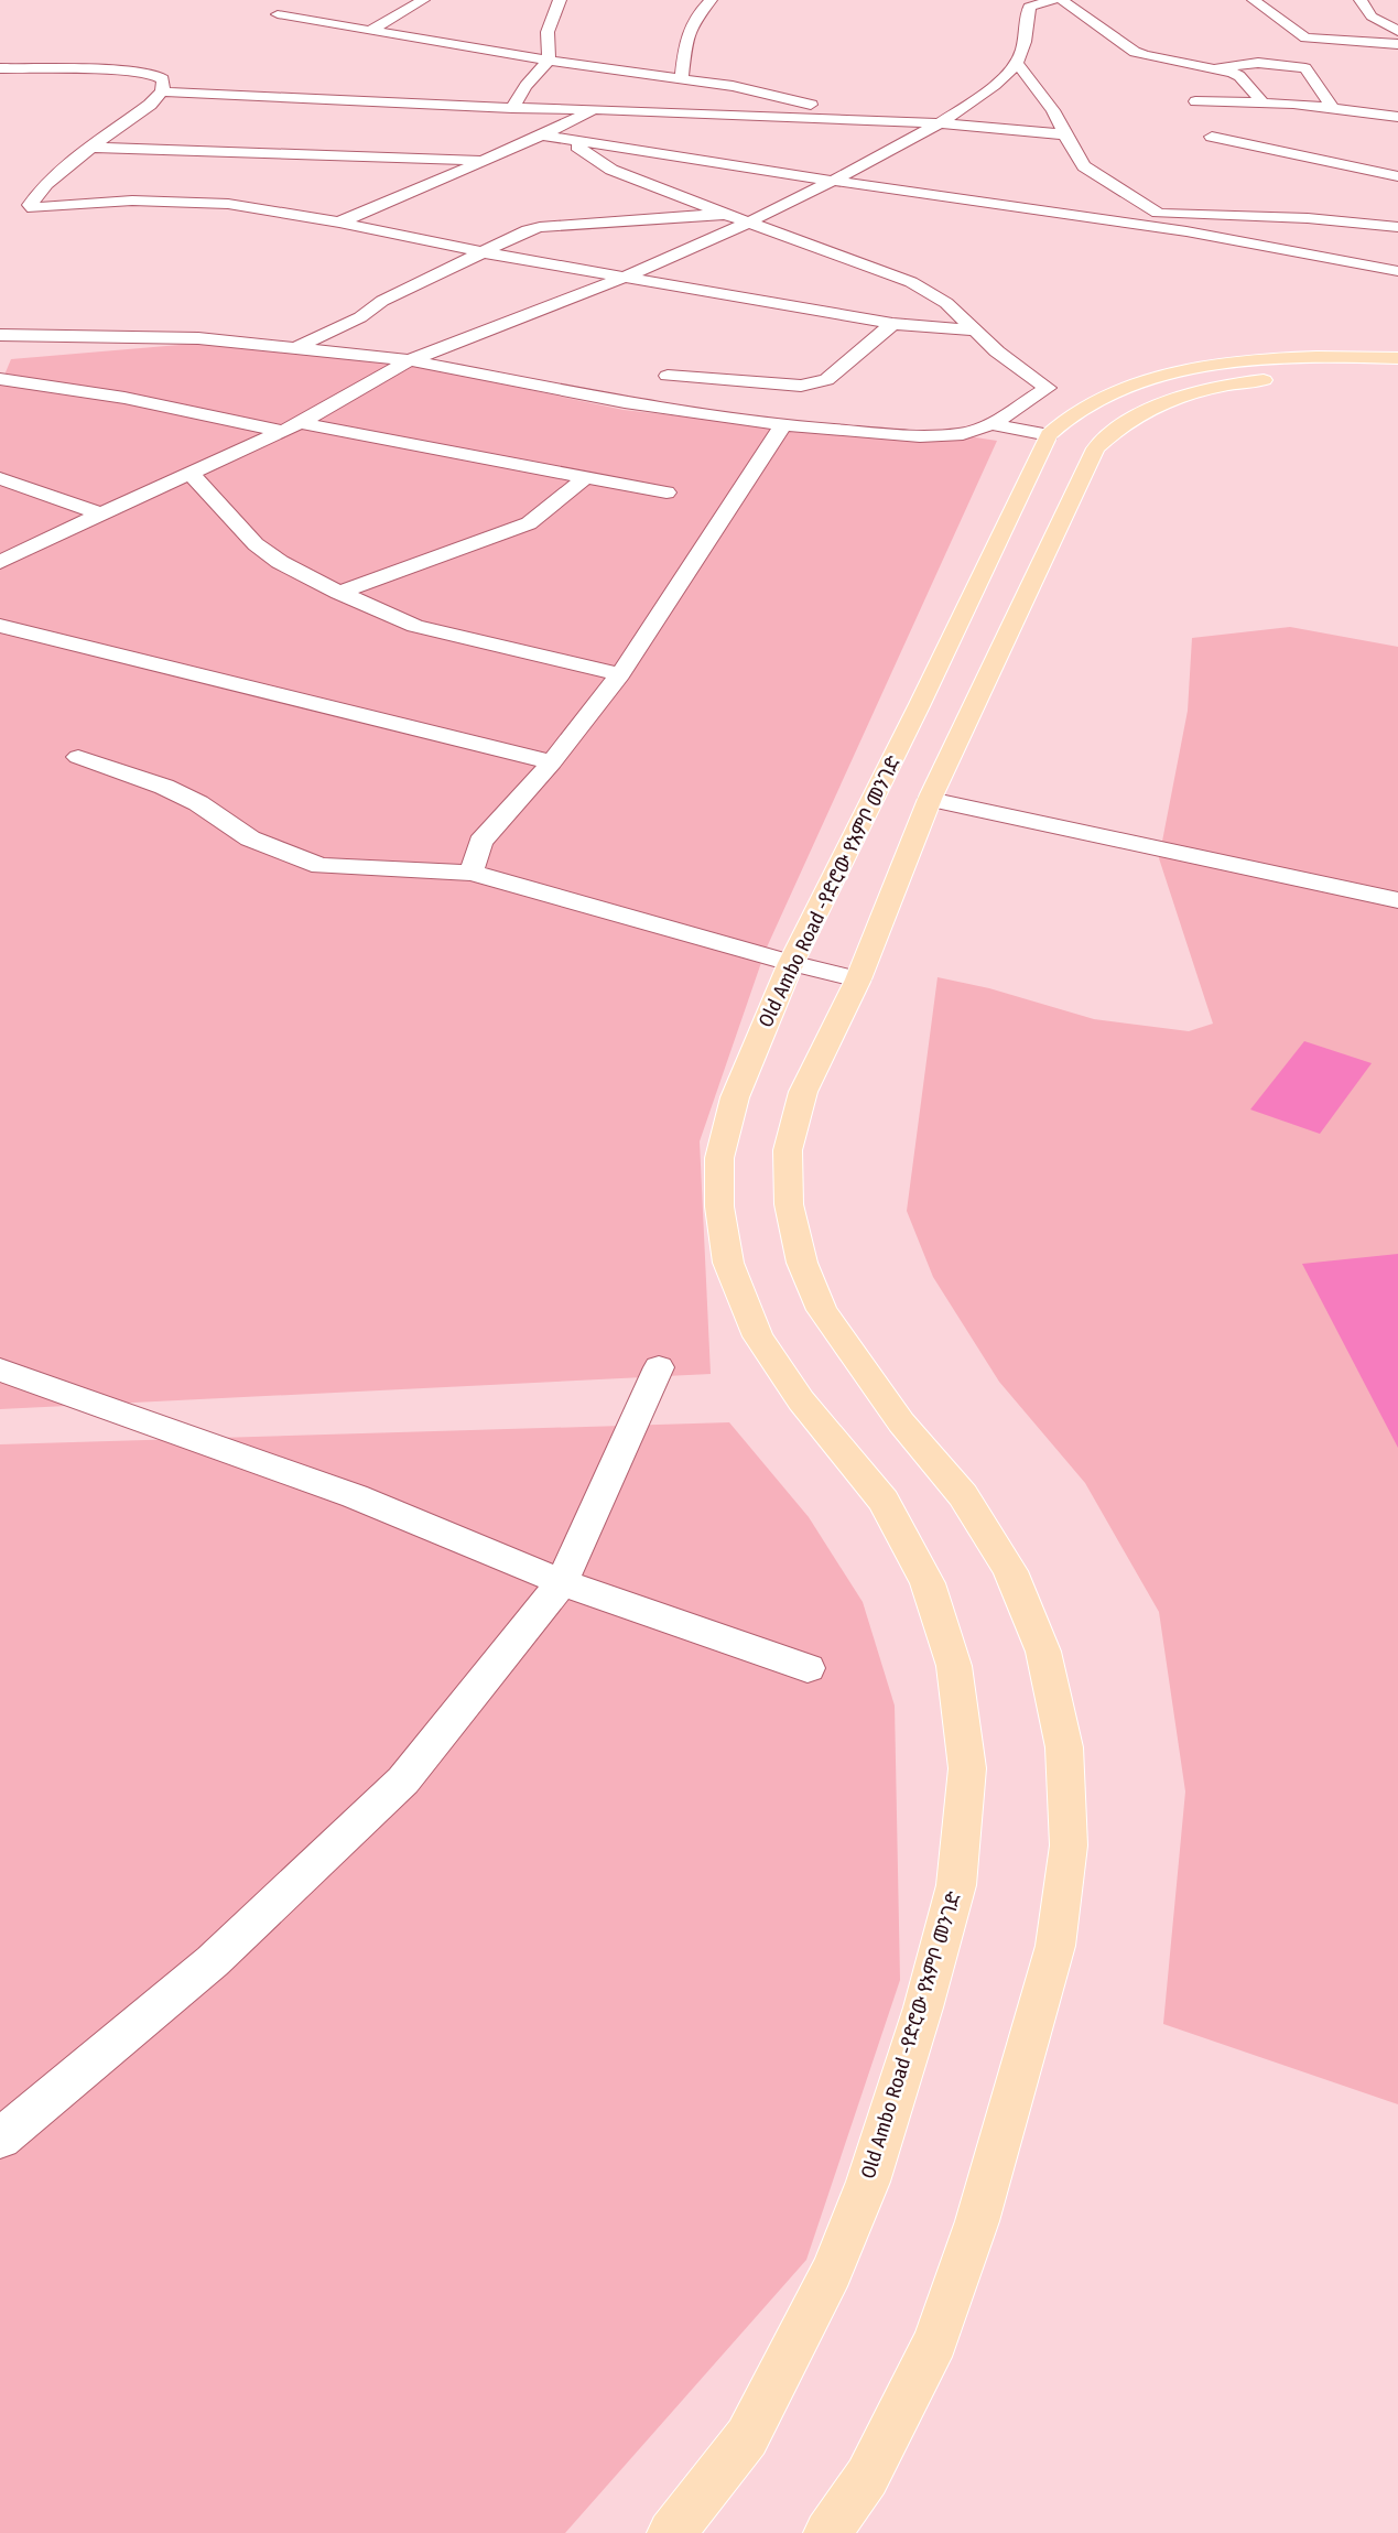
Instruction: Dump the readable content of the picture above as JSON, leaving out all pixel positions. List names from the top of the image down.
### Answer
{
  "streets": {
    "main road": ["Old Ambo Road -የድሮው የአምቦ መንገድ"]
  }
}
